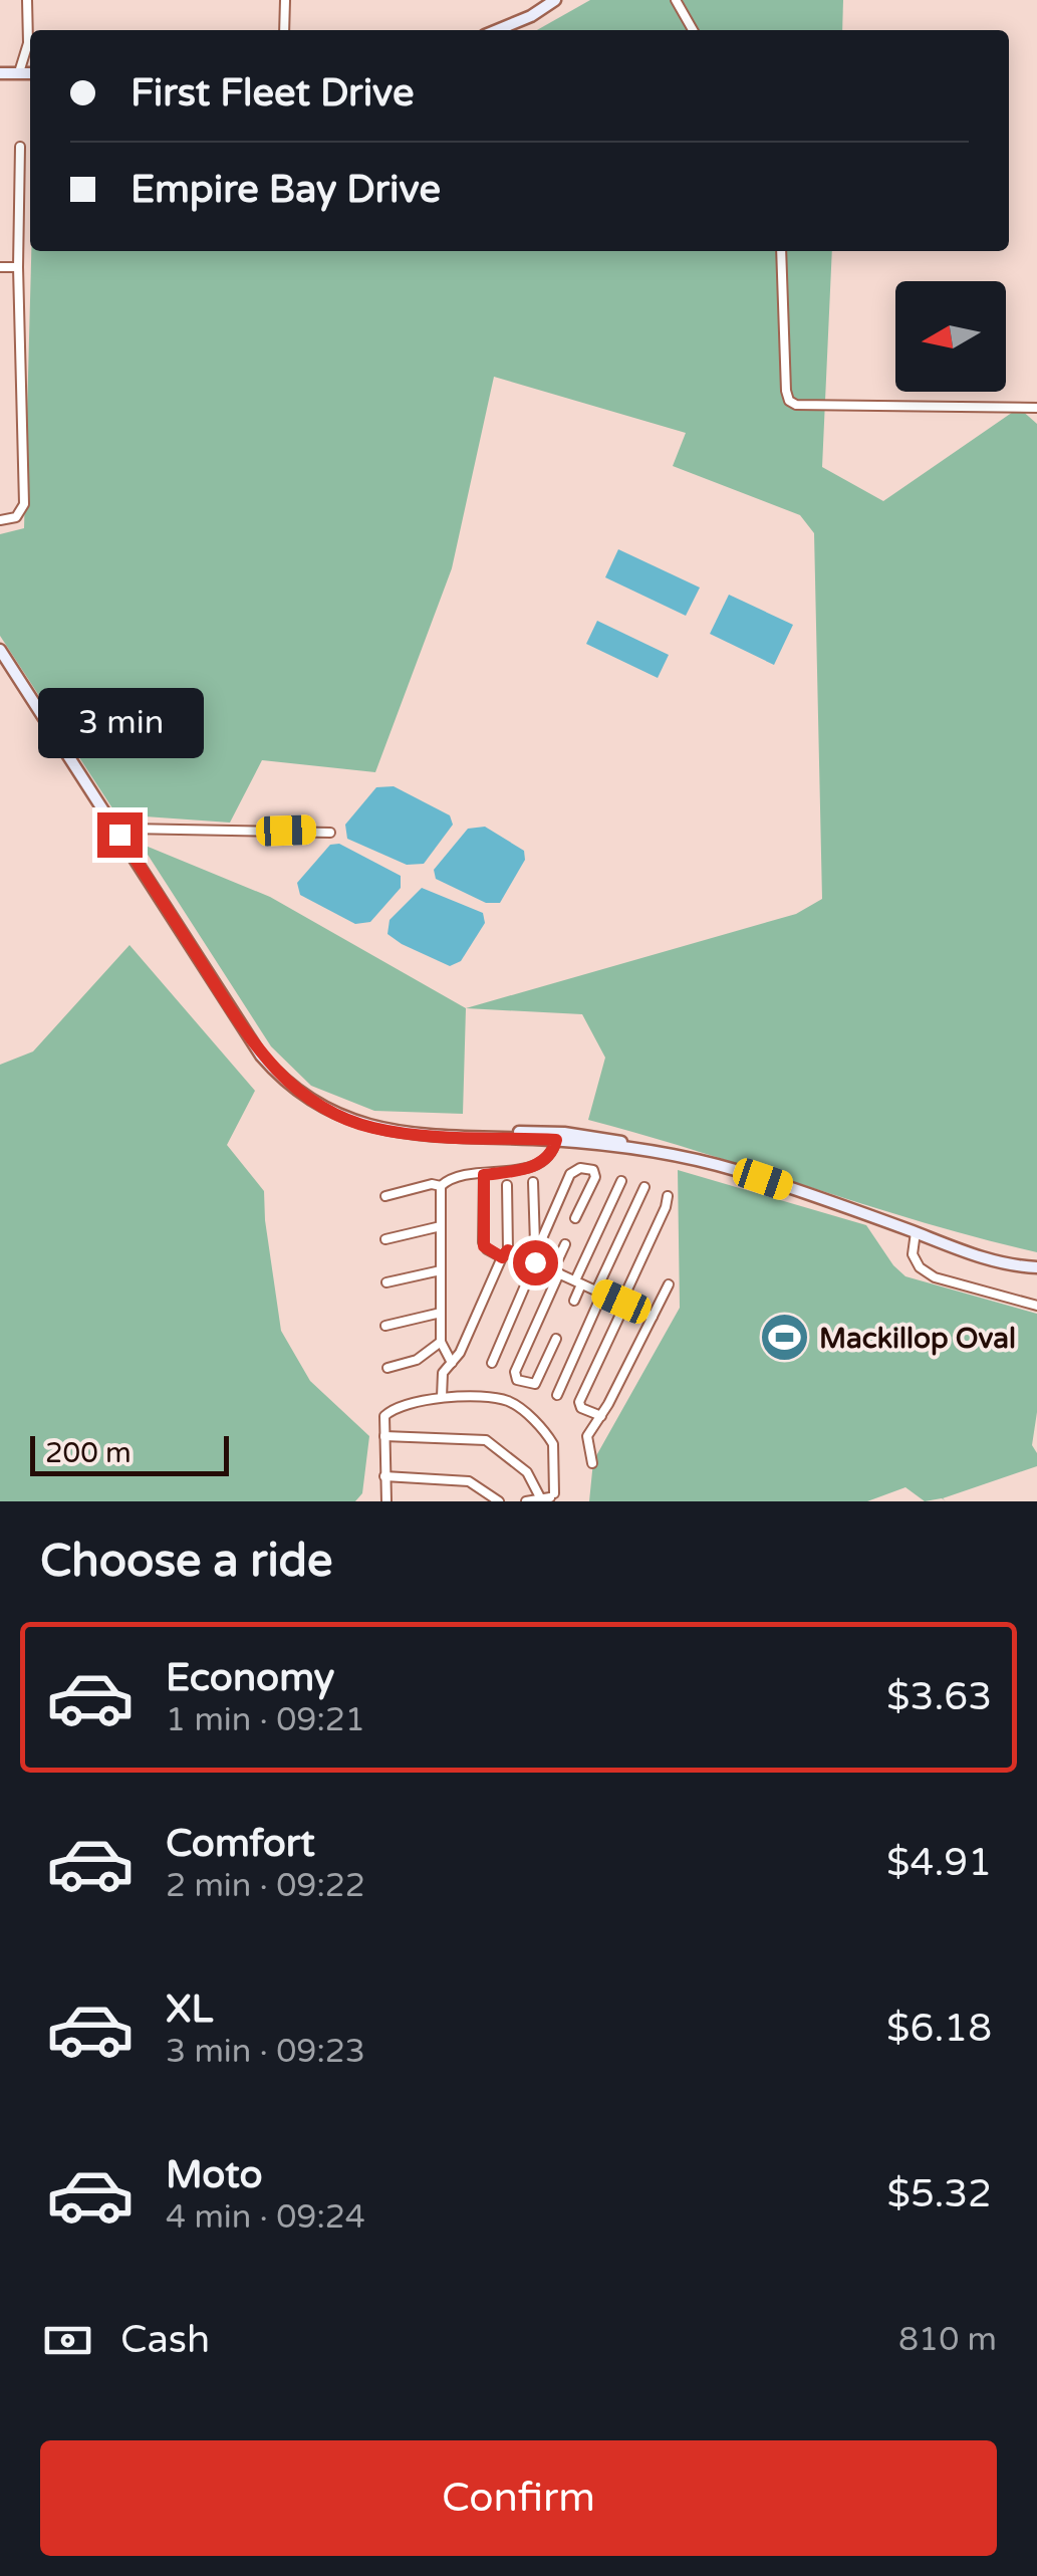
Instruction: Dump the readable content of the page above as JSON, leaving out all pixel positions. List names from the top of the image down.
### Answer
{
  "places": {
    "sports": ["Mackillop Oval"]
  },
  "scale_bar": "200 m",
  "north": "left",
  "page": {
    "banner": ["First Fleet Drive", "Empire Bay Drive"],
    "bubble": "3 min",
    "scale": "200 m",
    "heading": "Choose a ride",
    "list": [
      {
        "name": "Economy",
        "note": "1 min · 09:21",
        "value": "$3.63"
      },
      {
        "name": "Comfort",
        "note": "2 min · 09:22",
        "value": "$4.91"
      },
      {
        "name": "XL",
        "note": "3 min · 09:23",
        "value": "$6.18"
      },
      {
        "name": "Moto",
        "note": "4 min · 09:24",
        "value": "$5.32"
      }
    ],
    "pay": ["Cash", "810 m"],
    "buttons": "Confirm"
  }
}
